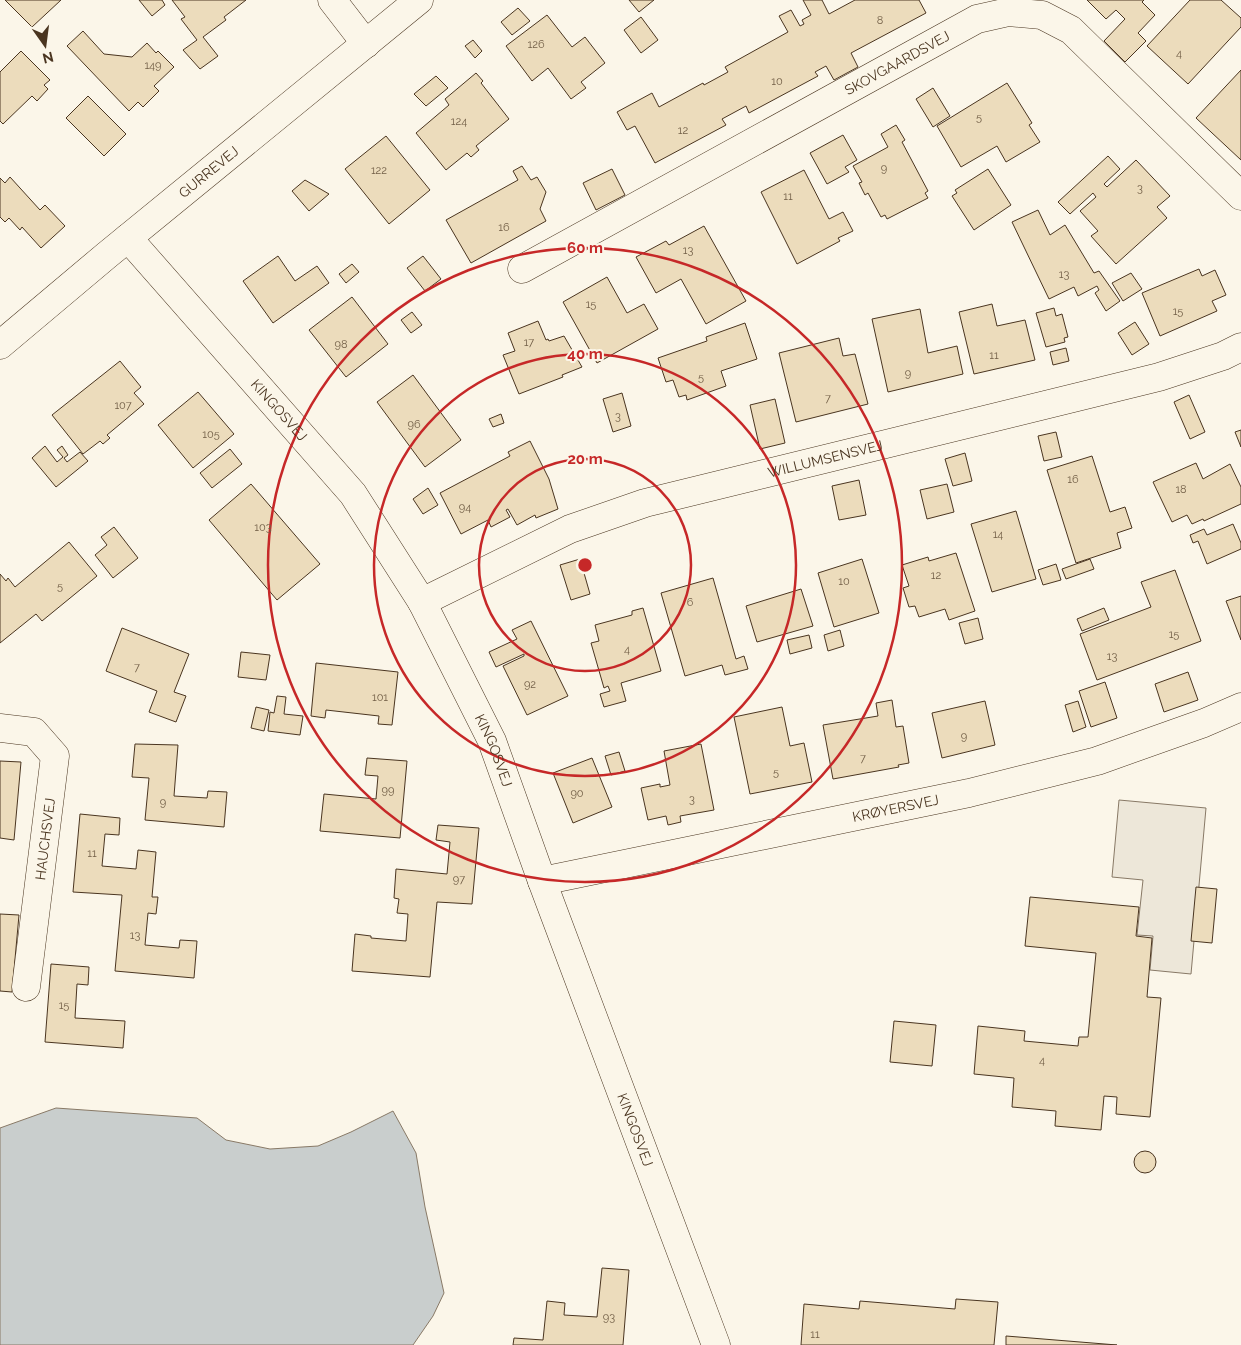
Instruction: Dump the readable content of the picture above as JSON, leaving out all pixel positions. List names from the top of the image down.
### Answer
{
  "streets": {
    "street": [
      "SKOVGAARDSVEJ",
      "GURREVEJ",
      "KINGOSVEJ",
      "WILLUMSENSVEJ",
      "KRØYERSVEJ",
      "HAUCHSVEJ"
    ]
  },
  "crossings": [
    ["GURREVEJ", "KINGOSVEJ"],
    ["KINGOSVEJ", "WILLUMSENSVEJ"],
    ["KINGOSVEJ", "KRØYERSVEJ"]
  ],
  "house_numbers": [
    "8",
    "126",
    "4",
    "149",
    "10",
    "5",
    "124",
    "12",
    "9",
    "122",
    "3",
    "11",
    "16",
    "13",
    "13",
    "15",
    "15",
    "17",
    "98",
    "11",
    "9",
    "5",
    "7",
    "107",
    "3",
    "96",
    "105",
    "16",
    "18",
    "94",
    "103",
    "14",
    "12",
    "10",
    "5",
    "6",
    "15",
    "4",
    "13",
    "7",
    "92",
    "101",
    "9",
    "7",
    "5",
    "99",
    "90",
    "3",
    "9",
    "11",
    "97",
    "13",
    "15",
    "4",
    "93",
    "11"
  ],
  "north": "bottom",
  "rings": ["60 m", "40 m", "20 m"]
}
